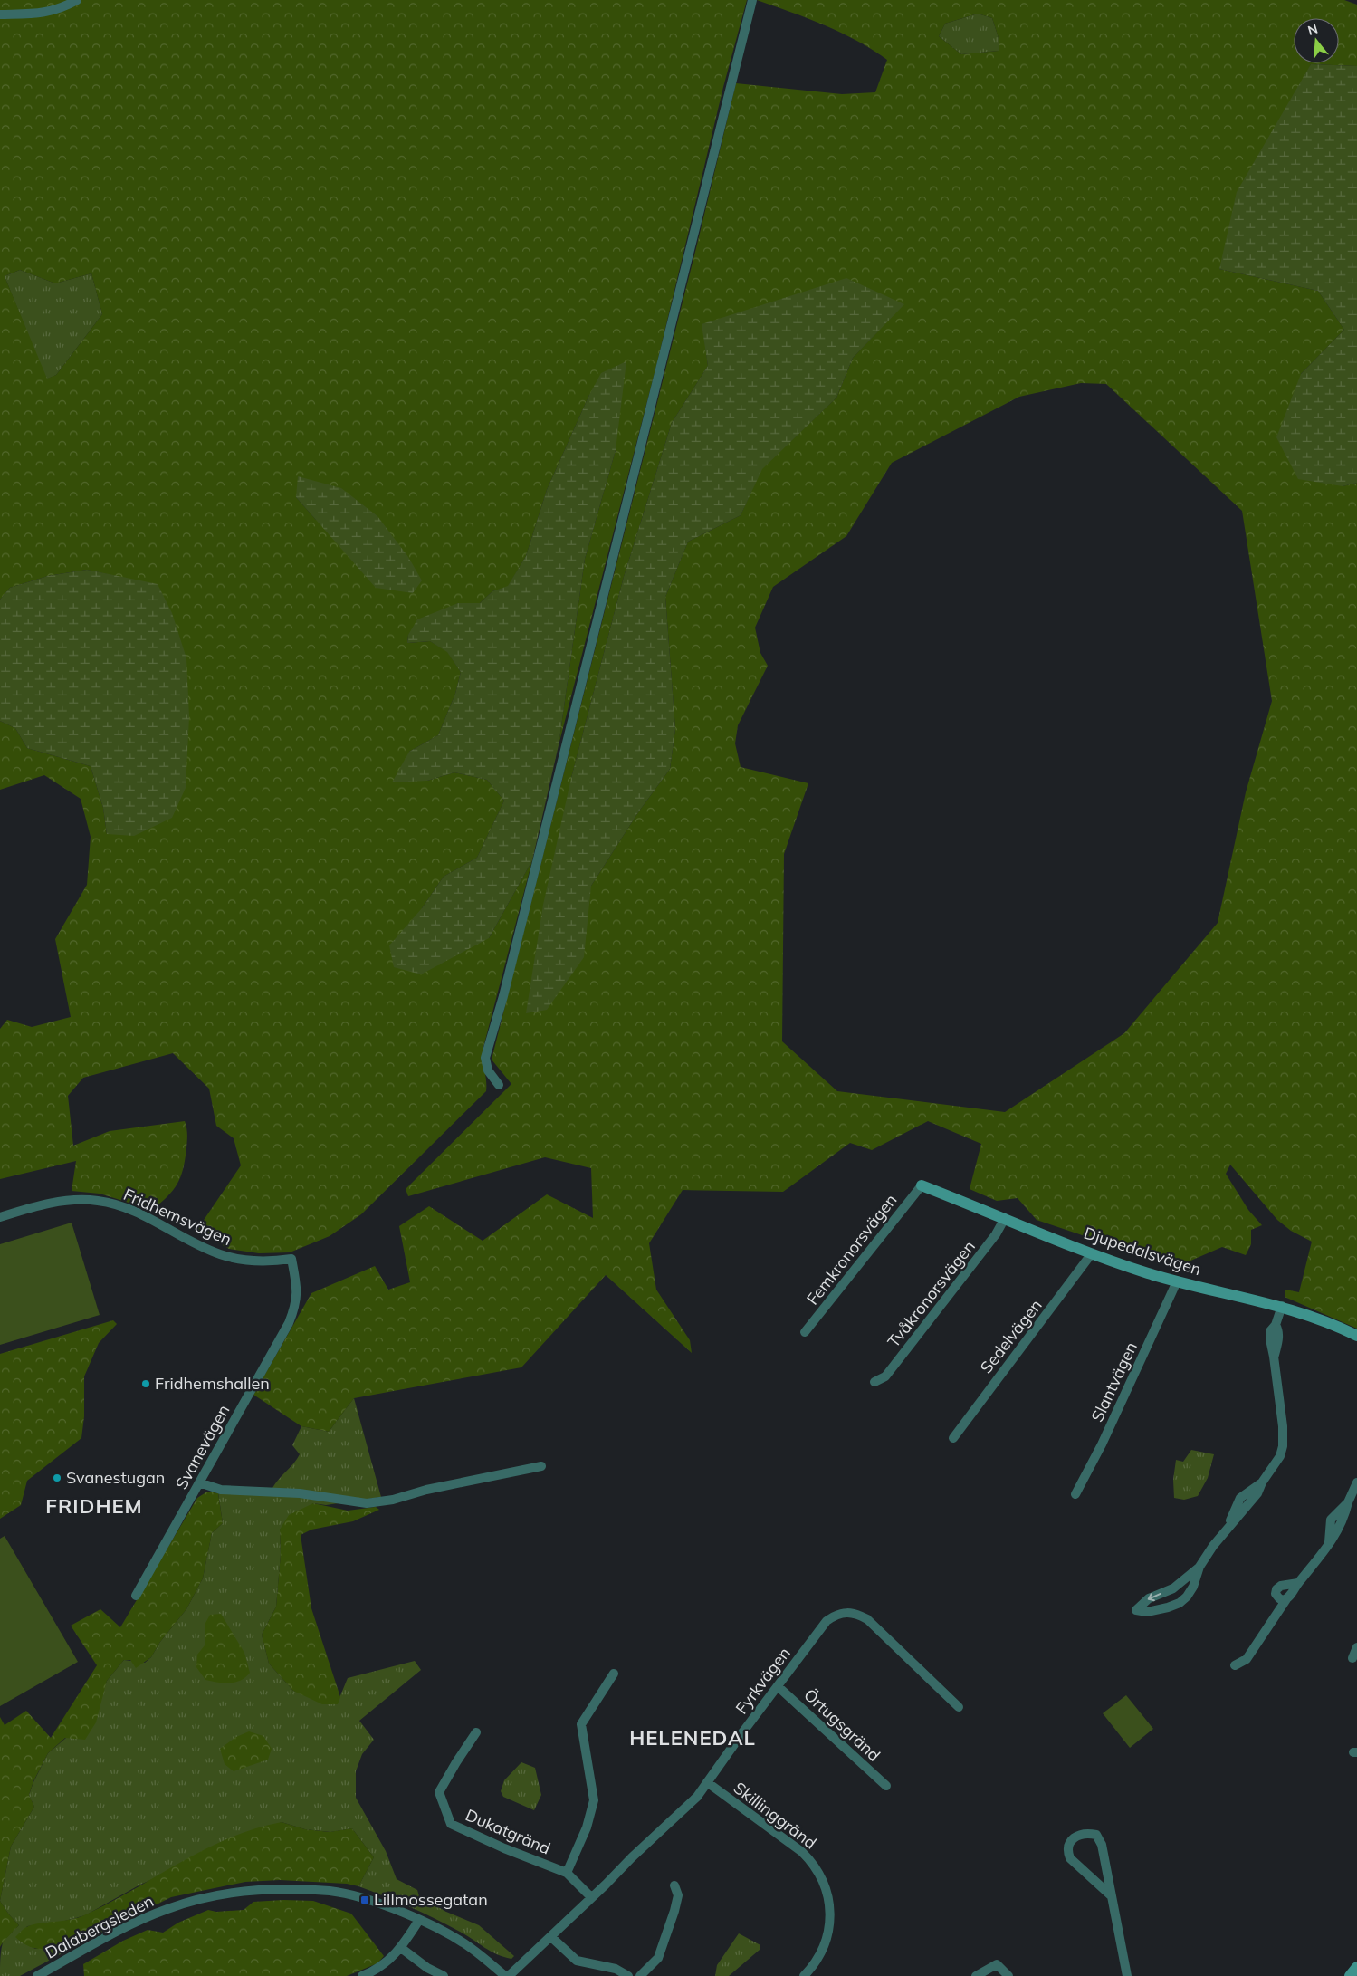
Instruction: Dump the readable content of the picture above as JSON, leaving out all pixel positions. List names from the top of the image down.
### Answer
{
  "streets": {
    "street": [
      "Fridhemsvägen",
      "Femkronorsvägen",
      "Djupedalsvägen",
      "Tvåkronorsvägen",
      "Sedelvägen",
      "Slantvägen",
      "Svanevägen",
      "Fyrkvägen",
      "Örtugsgränd",
      "Skillinggränd",
      "Dukatgränd",
      "Dalabergsleden"
    ]
  },
  "crossings": [
    ["Fridhemsvägen", "Svanevägen"],
    ["Femkronorsvägen", "Djupedalsvägen"],
    ["Djupedalsvägen", "Tvåkronorsvägen"],
    ["Djupedalsvägen", "Sedelvägen"],
    ["Djupedalsvägen", "Slantvägen"],
    ["Fyrkvägen", "Örtugsgränd"],
    ["Fyrkvägen", "Skillinggränd"],
    ["Fyrkvägen", "Dukatgränd"],
    ["Fyrkvägen", "Dalabergsleden"]
  ],
  "districts": ["FRIDHEM", "HELENEDAL"],
  "places": {
    "other": ["Fridhemshallen", "Svanestugan"],
    "transit": ["Lillmossegatan"]
  },
  "north": "top"
}
